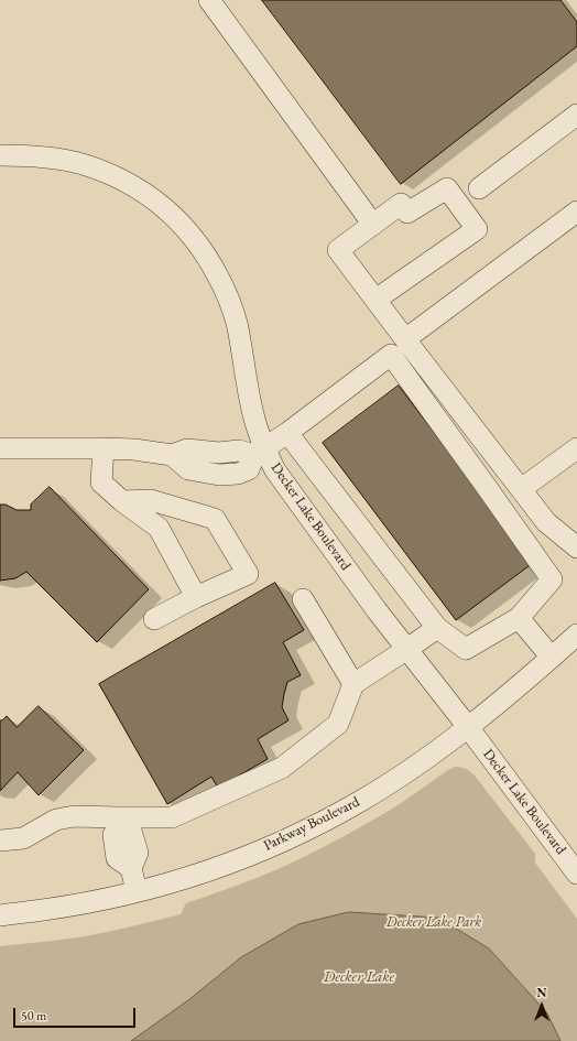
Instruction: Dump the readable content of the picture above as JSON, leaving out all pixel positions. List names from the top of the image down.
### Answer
{
  "streets": {
    "street": ["Decker Lake Boulevard", "Parkway Boulevard"]
  },
  "crossings": [
    ["Decker Lake Boulevard", "Parkway Boulevard"]
  ],
  "water": ["Decker Lake"],
  "parks": ["Decker Lake Park"],
  "scale_bar": "50 m",
  "north": "top"
}
